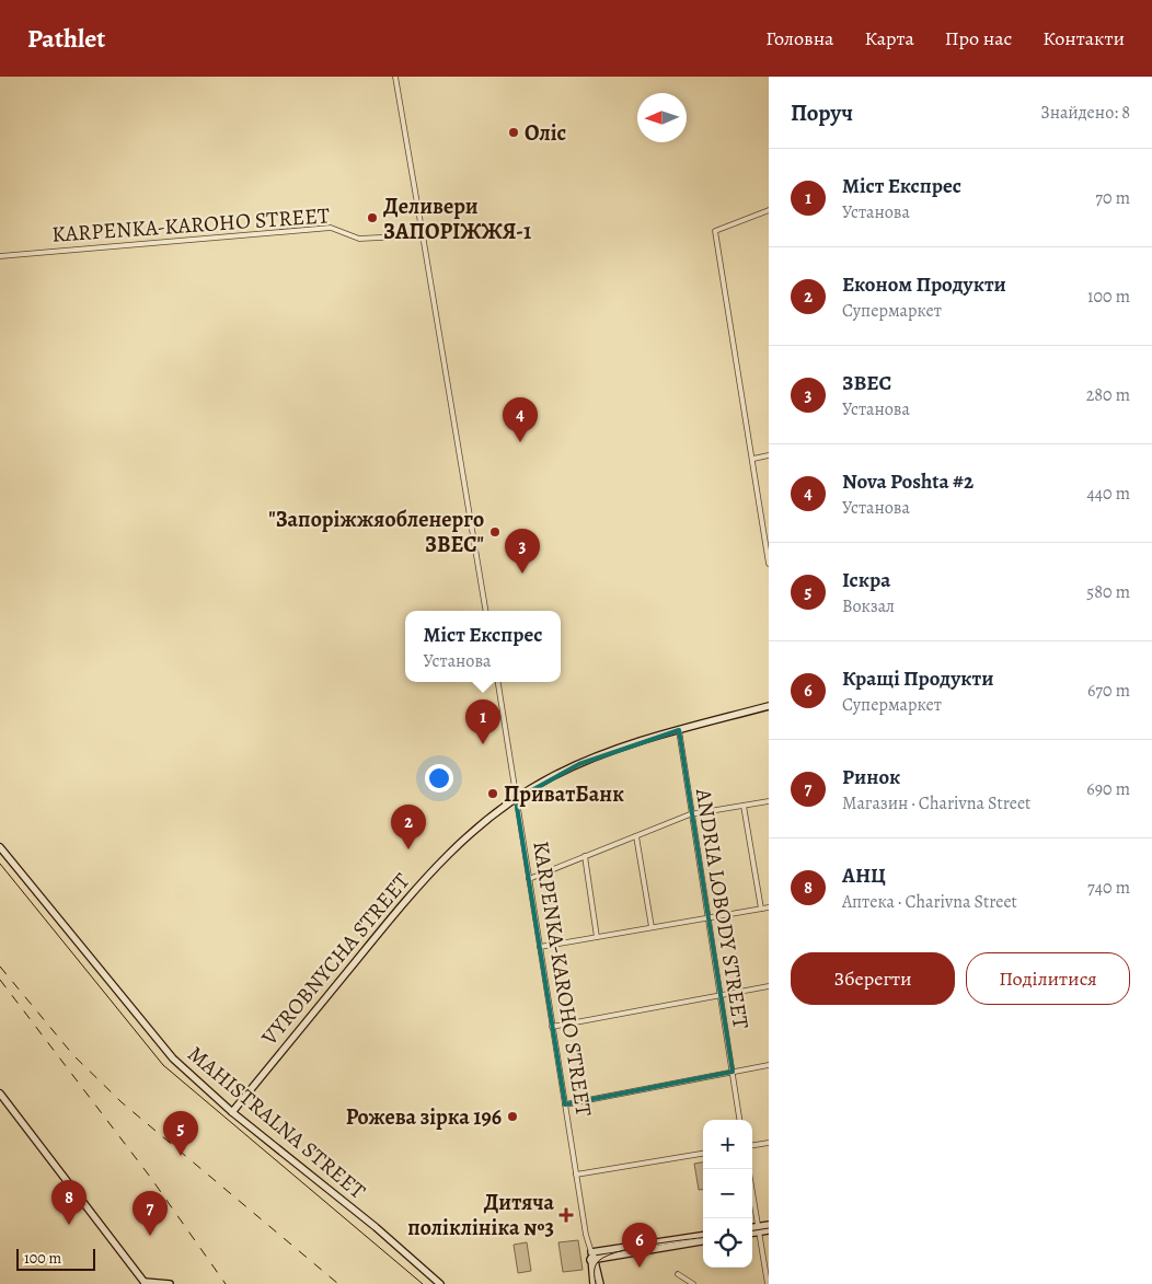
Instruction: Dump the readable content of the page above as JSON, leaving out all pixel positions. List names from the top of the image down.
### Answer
{
  "streets": {
    "street": [
      "KARPENKA-KAROHO STREET",
      "ANDRIA LOBODY STREET",
      "VYROBNYCHA STREET",
      "MAHISTRALNA STREET"
    ]
  },
  "crossings": [
    ["KARPENKA-KAROHO STREET", "VYROBNYCHA STREET"],
    ["ANDRIA LOBODY STREET", "VYROBNYCHA STREET"],
    ["VYROBNYCHA STREET", "MAHISTRALNA STREET"]
  ],
  "places": {
    "other": [
      "Оліс",
      "Деливери ЗАПОРІЖЖЯ-1",
      "\"Запоріжжяобленерго ЗВЕС\"",
      "ПриватБанк",
      "Рожева зірка 196"
    ],
    "health": ["Дитяча поліклініка №3"]
  },
  "scale_bar": "100 m",
  "north": "left",
  "page": {
    "header": "Pathlet",
    "nav": [
      "Головна",
      "Карта",
      "Про нас",
      "Контакти"
    ],
    "heading": ["Поруч", "Знайдено: 8"],
    "list": [
      {
        "mark": "1",
        "name": "Мiст Експрес",
        "note": "Установа",
        "value": "70 m"
      },
      {
        "mark": "2",
        "name": "Економ Продукти",
        "note": "Супермаркет",
        "value": "100 m"
      },
      {
        "mark": "3",
        "name": "ЗВЕС",
        "note": "Установа",
        "value": "280 m"
      },
      {
        "mark": "4",
        "name": "Nova Poshta #2",
        "note": "Установа",
        "value": "440 m"
      },
      {
        "mark": "5",
        "name": "Іскра",
        "note": "Вокзал",
        "value": "580 m"
      },
      {
        "mark": "6",
        "name": "Кращі Продукти",
        "note": "Супермаркет",
        "value": "670 m"
      },
      {
        "mark": "7",
        "name": "Ринок",
        "note": "Магазин · Charivna Street",
        "value": "690 m"
      },
      {
        "mark": "8",
        "name": "АНЦ",
        "note": "Аптека · Charivna Street",
        "value": "740 m"
      }
    ],
    "pins": [
      "4",
      "3",
      "1",
      "2",
      "5",
      "8",
      "7",
      "6"
    ],
    "popup": ["Мiст Експрес", "Установа"],
    "buttons": ["Зберегти", "Поділитися"],
    "map_buttons": ["+", "−"],
    "scale": "100 m"
  }
}
